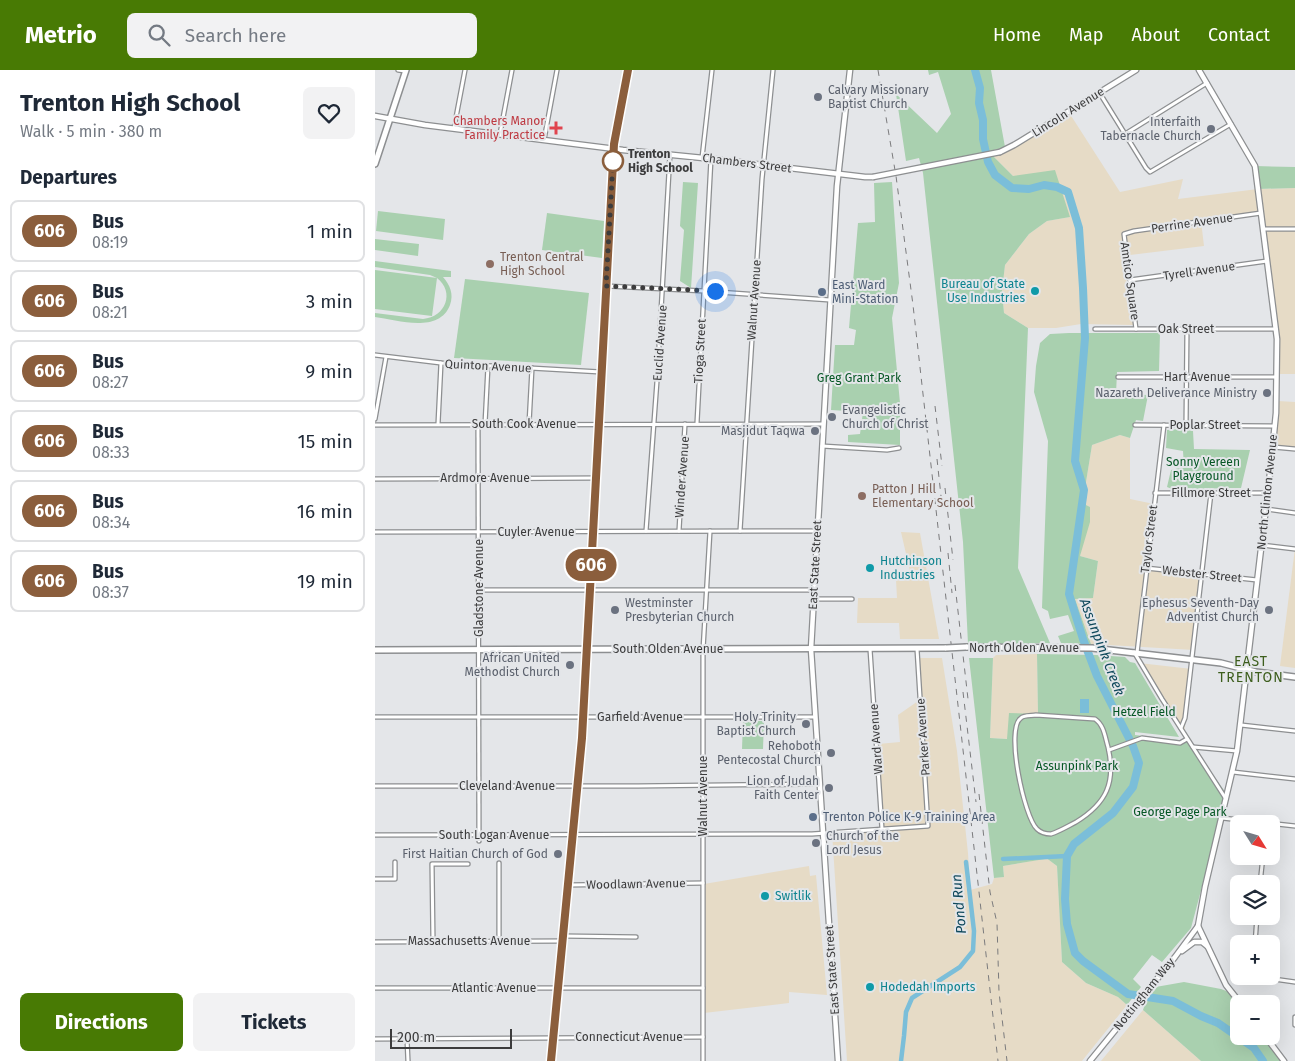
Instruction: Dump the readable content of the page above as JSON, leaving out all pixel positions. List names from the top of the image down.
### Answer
{
  "streets": {
    "main road": ["North Olden Avenue", "South Olden Avenue"],
    "street": [
      "Lincoln Avenue",
      "Chambers Street",
      "Perrine Avenue",
      "Tyrell Avenue",
      "Amtico Square",
      "Walnut Avenue",
      "Oak Street",
      "Euclid Avenue",
      "Tioga Street",
      "Quinton Avenue",
      "Hart Avenue",
      "South Cook Avenue",
      "Poplar Street",
      "Winder Avenue",
      "Ardmore Avenue",
      "North Clinton Avenue",
      "Fillmore Street",
      "Cuyler Avenue",
      "Taylor Street",
      "East State Street",
      "Webster Street",
      "Gladstone Avenue",
      "Garfield Avenue",
      "Parker Avenue",
      "Ward Avenue",
      "Cleveland Avenue",
      "South Logan Avenue",
      "Woodlawn Avenue",
      "Massachusetts Avenue",
      "Atlantic Avenue",
      "Nottingham Way",
      "Connecticut Avenue"
    ]
  },
  "crossings": [
    ["Lincoln Avenue", "Chambers Street"],
    ["Chambers Street", "Walnut Avenue"],
    ["Chambers Street", "Euclid Avenue"],
    ["Chambers Street", "Tioga Street"],
    ["Chambers Street", "East State Street"],
    ["Perrine Avenue", "Amtico Square"],
    ["Perrine Avenue", "North Clinton Avenue"],
    ["Tyrell Avenue", "Amtico Square"],
    ["Tyrell Avenue", "North Clinton Avenue"],
    ["Amtico Square", "Oak Street"],
    ["Walnut Avenue", "South Cook Avenue"],
    ["Walnut Avenue", "Cuyler Avenue"],
    ["Walnut Avenue", "South Olden Avenue"],
    ["Walnut Avenue", "Garfield Avenue"],
    ["Walnut Avenue", "Cleveland Avenue"],
    ["Walnut Avenue", "South Logan Avenue"],
    ["Walnut Avenue", "Woodlawn Avenue"],
    ["Walnut Avenue", "Atlantic Avenue"],
    ["Walnut Avenue", "Connecticut Avenue"],
    ["Oak Street", "North Clinton Avenue"],
    ["Euclid Avenue", "South Cook Avenue"],
    ["Euclid Avenue", "Cuyler Avenue"],
    ["Tioga Street", "South Cook Avenue"],
    ["Hart Avenue", "North Clinton Avenue"],
    ["South Cook Avenue", "Winder Avenue"],
    ["South Cook Avenue", "East State Street"],
    ["South Cook Avenue", "Gladstone Avenue"],
    ["Poplar Street", "North Clinton Avenue"],
    ["Poplar Street", "Taylor Street"],
    ["Winder Avenue", "Cuyler Avenue"],
    ["Ardmore Avenue", "Gladstone Avenue"],
    ["North Clinton Avenue", "Fillmore Street"],
    ["North Clinton Avenue", "Webster Street"],
    ["North Clinton Avenue", "North Olden Avenue"],
    ["North Clinton Avenue", "Nottingham Way"],
    ["Fillmore Street", "Taylor Street"],
    ["Cuyler Avenue", "East State Street"],
    ["Cuyler Avenue", "Gladstone Avenue"],
    ["Taylor Street", "Webster Street"],
    ["Taylor Street", "North Olden Avenue"],
    ["East State Street", "North Olden Avenue"],
    ["East State Street", "South Olden Avenue"],
    ["East State Street", "Garfield Avenue"],
    ["East State Street", "Cleveland Avenue"],
    ["East State Street", "South Logan Avenue"],
    ["Gladstone Avenue", "South Olden Avenue"],
    ["Gladstone Avenue", "Garfield Avenue"],
    ["Gladstone Avenue", "Cleveland Avenue"],
    ["Gladstone Avenue", "South Logan Avenue"],
    ["North Olden Avenue", "South Olden Avenue"],
    ["North Olden Avenue", "Parker Avenue"],
    ["North Olden Avenue", "Ward Avenue"],
    ["Parker Avenue", "South Logan Avenue"],
    ["Ward Avenue", "South Logan Avenue"]
  ],
  "districts": ["EAST TRENTON"],
  "water": ["Assunpink Creek", "Pond Run"],
  "parks": [
    "Greg Grant Park",
    "Sonny Vereen Playground",
    "Hetzel Field",
    "Assunpink Park",
    "George Page Park"
  ],
  "places": {
    "other": [
      "Calvary Missionary Baptist Church",
      "Interfaith Tabernacle Church",
      "Trenton High School",
      "Trenton Central High School",
      "Bureau of State Use Industries",
      "East Ward Mini-Station",
      "Nazareth Deliverance Ministry",
      "Evangelistic Church of Christ",
      "Masjidut Taqwa",
      "Patton J Hill Elementary School",
      "Hutchinson Industries",
      "Westminster Presbyterian Church",
      "Ephesus Seventh-Day Adventist Church",
      "African United Methodist Church",
      "Holy Trinity Baptist Church",
      "Rehoboth Pentecostal Church",
      "Lion of Judah Faith Center",
      "Trenton Police K-9 Training Area",
      "Church of the Lord Jesus",
      "First Haitian Church of God",
      "Switlik",
      "Hodedah Imports"
    ],
    "health": ["Chambers Manor Family Practice"]
  },
  "lines": ["bus line 606"],
  "scale_bar": "200 m",
  "north": "bottom right",
  "page": {
    "header": "Metrio",
    "search": "Search here",
    "nav": [
      "Home",
      "Map",
      "About",
      "Contact"
    ],
    "heading": [
      ["Trenton High School", "Walk · 5 min · 380 m"],
      "Departures"
    ],
    "on_map": "606",
    "list": [
      {
        "mark": "606",
        "name": "Bus",
        "note": "08:19",
        "value": "1 min"
      },
      {
        "mark": "606",
        "name": "Bus",
        "note": "08:21",
        "value": "3 min"
      },
      {
        "mark": "606",
        "name": "Bus",
        "note": "08:27",
        "value": "9 min"
      },
      {
        "mark": "606",
        "name": "Bus",
        "note": "08:33",
        "value": "15 min"
      },
      {
        "mark": "606",
        "name": "Bus",
        "note": "08:34",
        "value": "16 min"
      },
      {
        "mark": "606",
        "name": "Bus",
        "note": "08:37",
        "value": "19 min"
      }
    ],
    "map_buttons": ["+", "−"],
    "buttons": ["Directions", "Tickets"],
    "scale": "200 m"
  }
}
